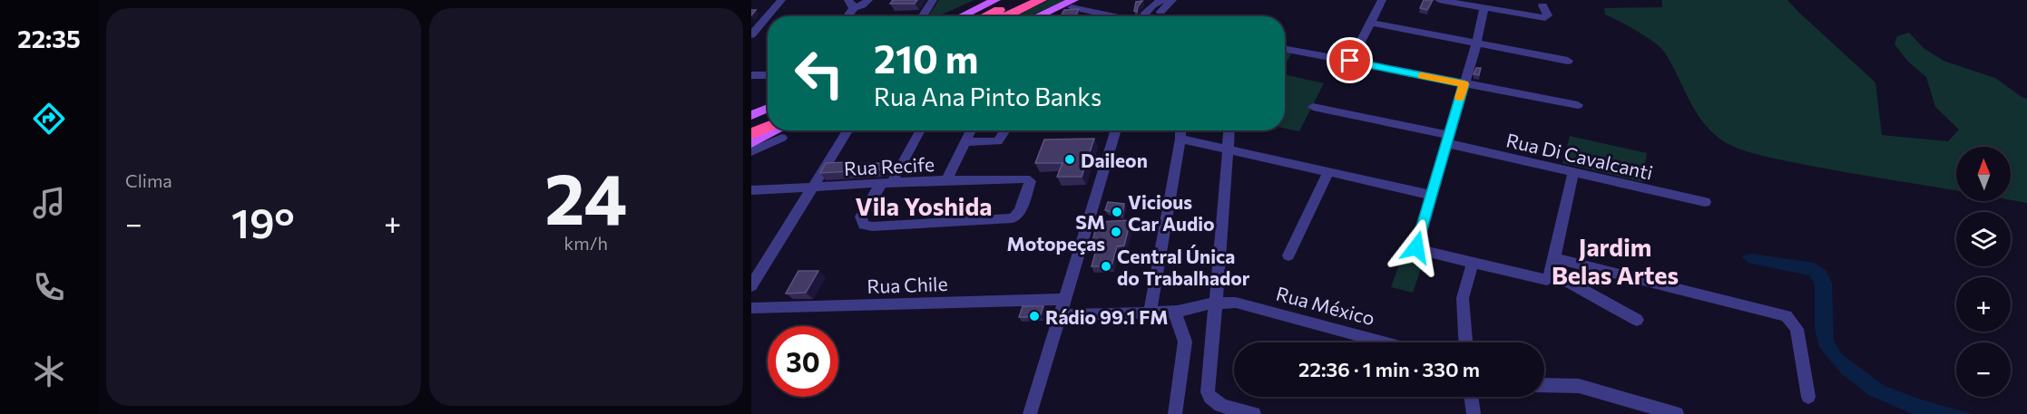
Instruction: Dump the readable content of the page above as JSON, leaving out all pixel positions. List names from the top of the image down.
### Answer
{
  "streets": {
    "street": [
      "Rua Di Cavalcanti",
      "Rua Recife",
      "Rua Chile",
      "Rua México"
    ]
  },
  "districts": ["Vila Yoshida", "Jardim Belas Artes"],
  "places": [
    "Daileon",
    "Vicious Car Audio",
    "SM Motopeças",
    "Central Única do Trabalhador",
    "Rádio 99.1 FM"
  ],
  "north": "top",
  "page": {
    "tabs": "22:35",
    "tile": [
      "Clima",
      ["24", "km/h"]
    ],
    "turn": ["210 m", "Rua Ana Pinto Banks"],
    "map_buttons": ["+", "−"],
    "heat": ["−", "19°", "+"],
    "limit": "30",
    "trip": "22:36 · 1 min · 330 m"
  }
}
